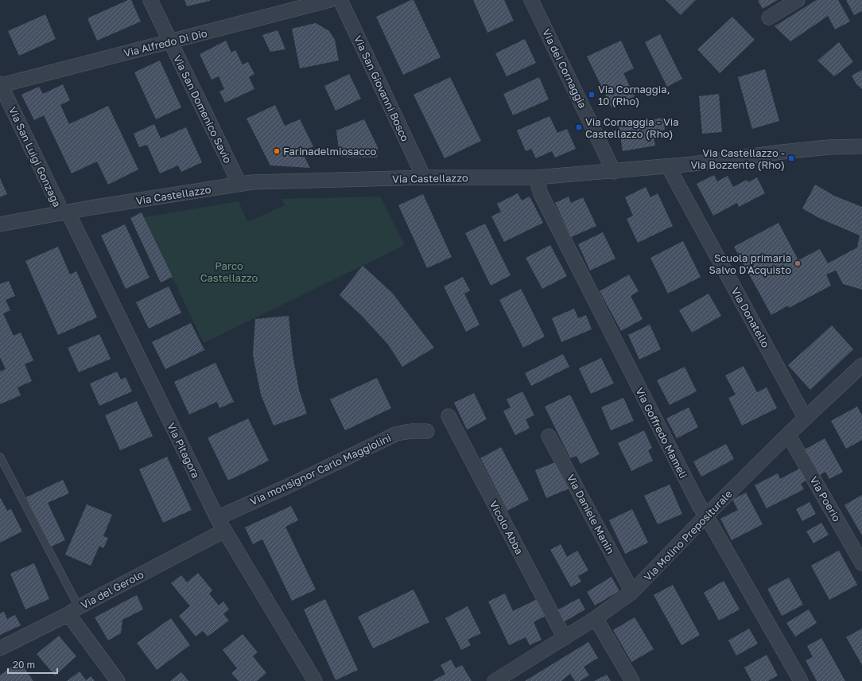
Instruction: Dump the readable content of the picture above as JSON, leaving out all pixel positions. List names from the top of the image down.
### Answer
{
  "streets": {
    "street": [
      "Via Alfredo Di Dio",
      "Via dei Cornaggia",
      "Via San Giovanni Bosco",
      "Via San Domenico Savio",
      "Via San Luigi Gonzaga",
      "Via Castellazzo",
      "Via Donatello",
      "Via Goffredo Mameli",
      "Via Pitagora",
      "Via monsignor Carlo Maggiolini",
      "Via Poerio",
      "Via Daniele Manin",
      "Vicolo Abba",
      "Via Molino Prepositurale",
      "Via del Gerolo"
    ]
  },
  "crossings": [
    ["Via Alfredo Di Dio", "Via San Domenico Savio"],
    ["Via Alfredo Di Dio", "Via San Luigi Gonzaga"],
    ["Via dei Cornaggia", "Via Castellazzo"],
    ["Via San Giovanni Bosco", "Via Castellazzo"],
    ["Via San Domenico Savio", "Via Castellazzo"],
    ["Via San Luigi Gonzaga", "Via Castellazzo"],
    ["Via San Luigi Gonzaga", "Via Pitagora"],
    ["Via Castellazzo", "Via Donatello"],
    ["Via Castellazzo", "Via Goffredo Mameli"],
    ["Via Castellazzo", "Via Pitagora"],
    ["Via Donatello", "Via Molino Prepositurale"],
    ["Via Goffredo Mameli", "Via Molino Prepositurale"],
    ["Via Pitagora", "Via monsignor Carlo Maggiolini"],
    ["Via Pitagora", "Via del Gerolo"],
    ["Via Poerio", "Via Molino Prepositurale"],
    ["Via Daniele Manin", "Via Molino Prepositurale"],
    ["Vicolo Abba", "Via Molino Prepositurale"]
  ],
  "parks": ["Parco Castellazzo"],
  "places": {
    "transit": ["Via Cornaggia, 10 (Rho)", "Via Cornaggia - Via Castellazzo (Rho)", "Via Castellazzo - Via Bozzente (Rho)"],
    "other": ["Farinadelmiosacco", "Scuola primaria Salvo D'Acquisto"]
  },
  "scale_bar": "20 m"
}
